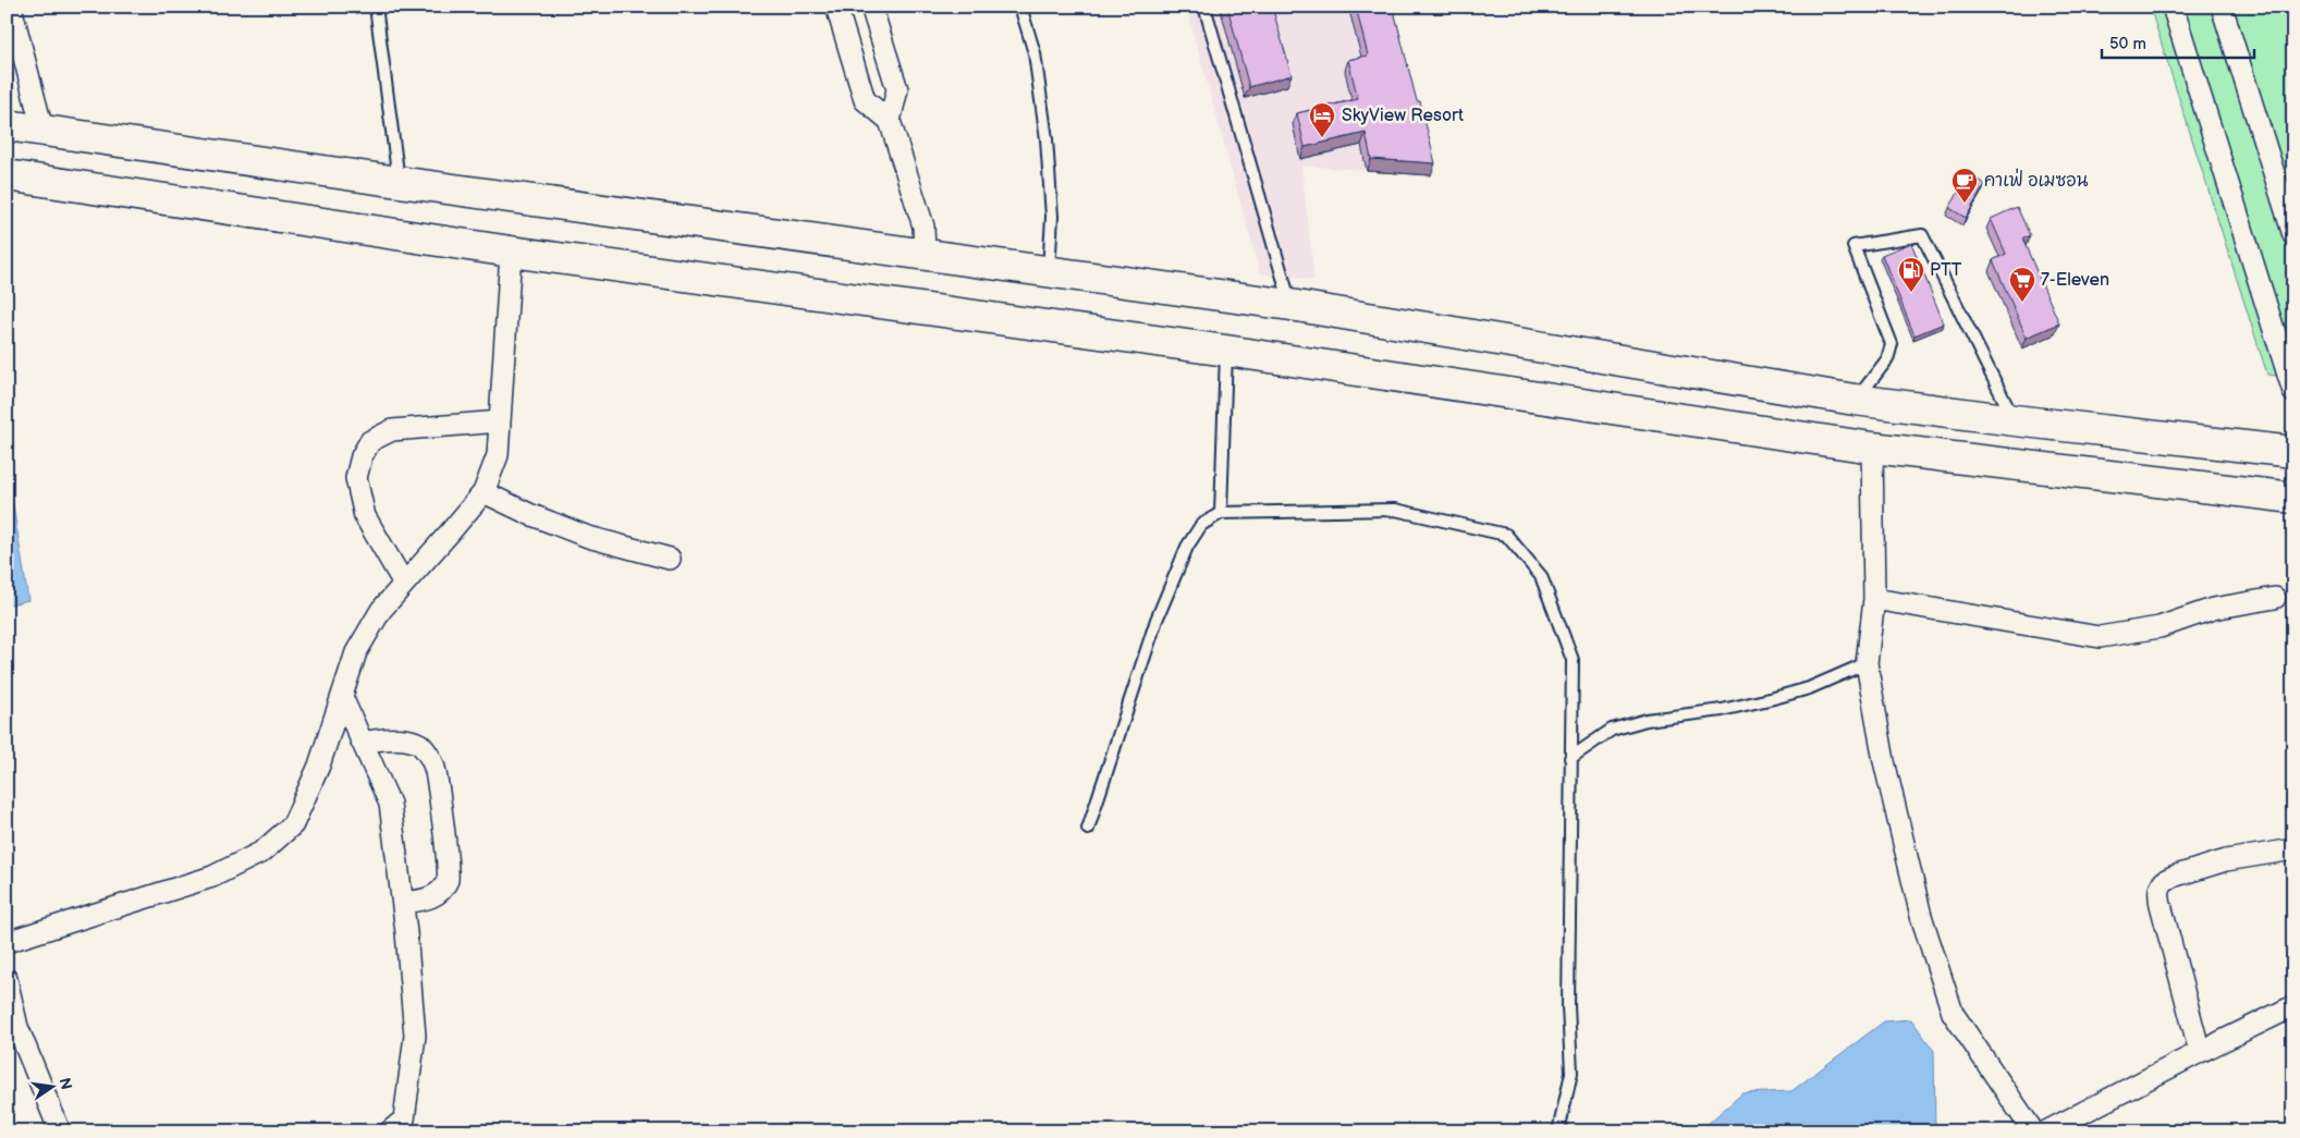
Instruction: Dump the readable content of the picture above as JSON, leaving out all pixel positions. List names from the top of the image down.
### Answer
{
  "places": {
    "hotel": ["SkyView Resort"],
    "cafe": ["คาเฟ่ อเมซอน"],
    "fuel station": ["PTT"],
    "supermarket": ["7-Eleven"]
  },
  "scale_bar": "50 m",
  "north": "right"
}
